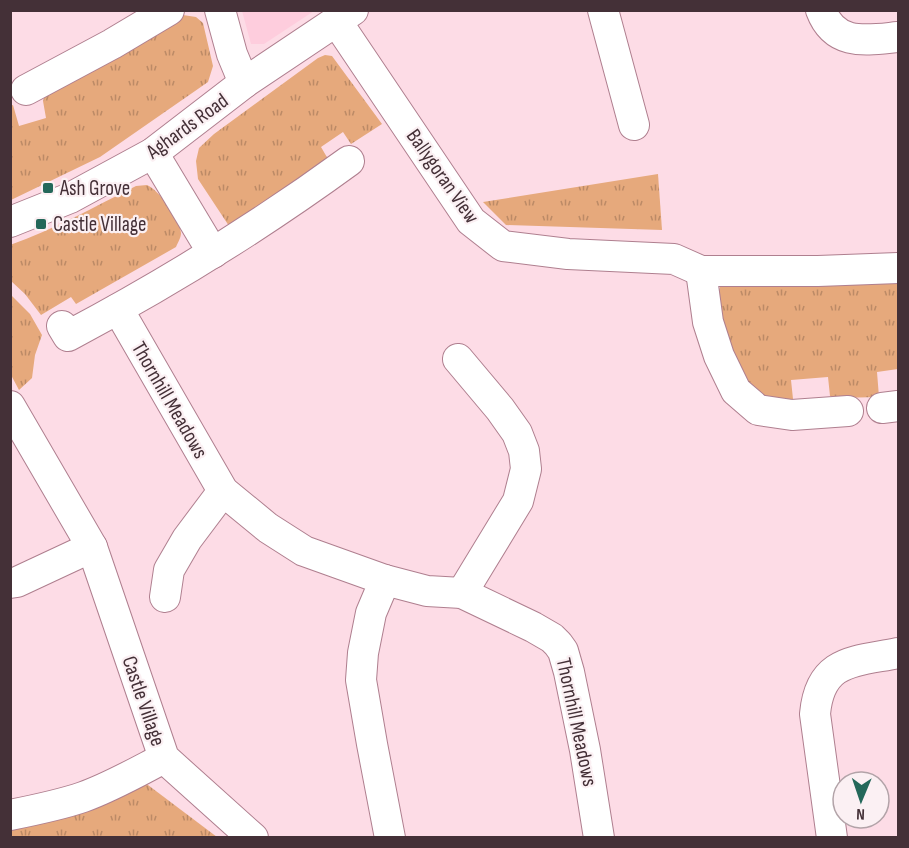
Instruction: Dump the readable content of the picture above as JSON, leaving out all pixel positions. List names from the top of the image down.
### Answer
{
  "streets": {
    "street": [
      "Aghards Road",
      "Ballygoran View",
      "Thornhill Meadows",
      "Castle Village"
    ]
  },
  "crossings": [
    ["Aghards Road", "Ballygoran View"]
  ],
  "places": {
    "transit": ["Ash Grove", "Castle Village"]
  },
  "north": "bottom"
}
